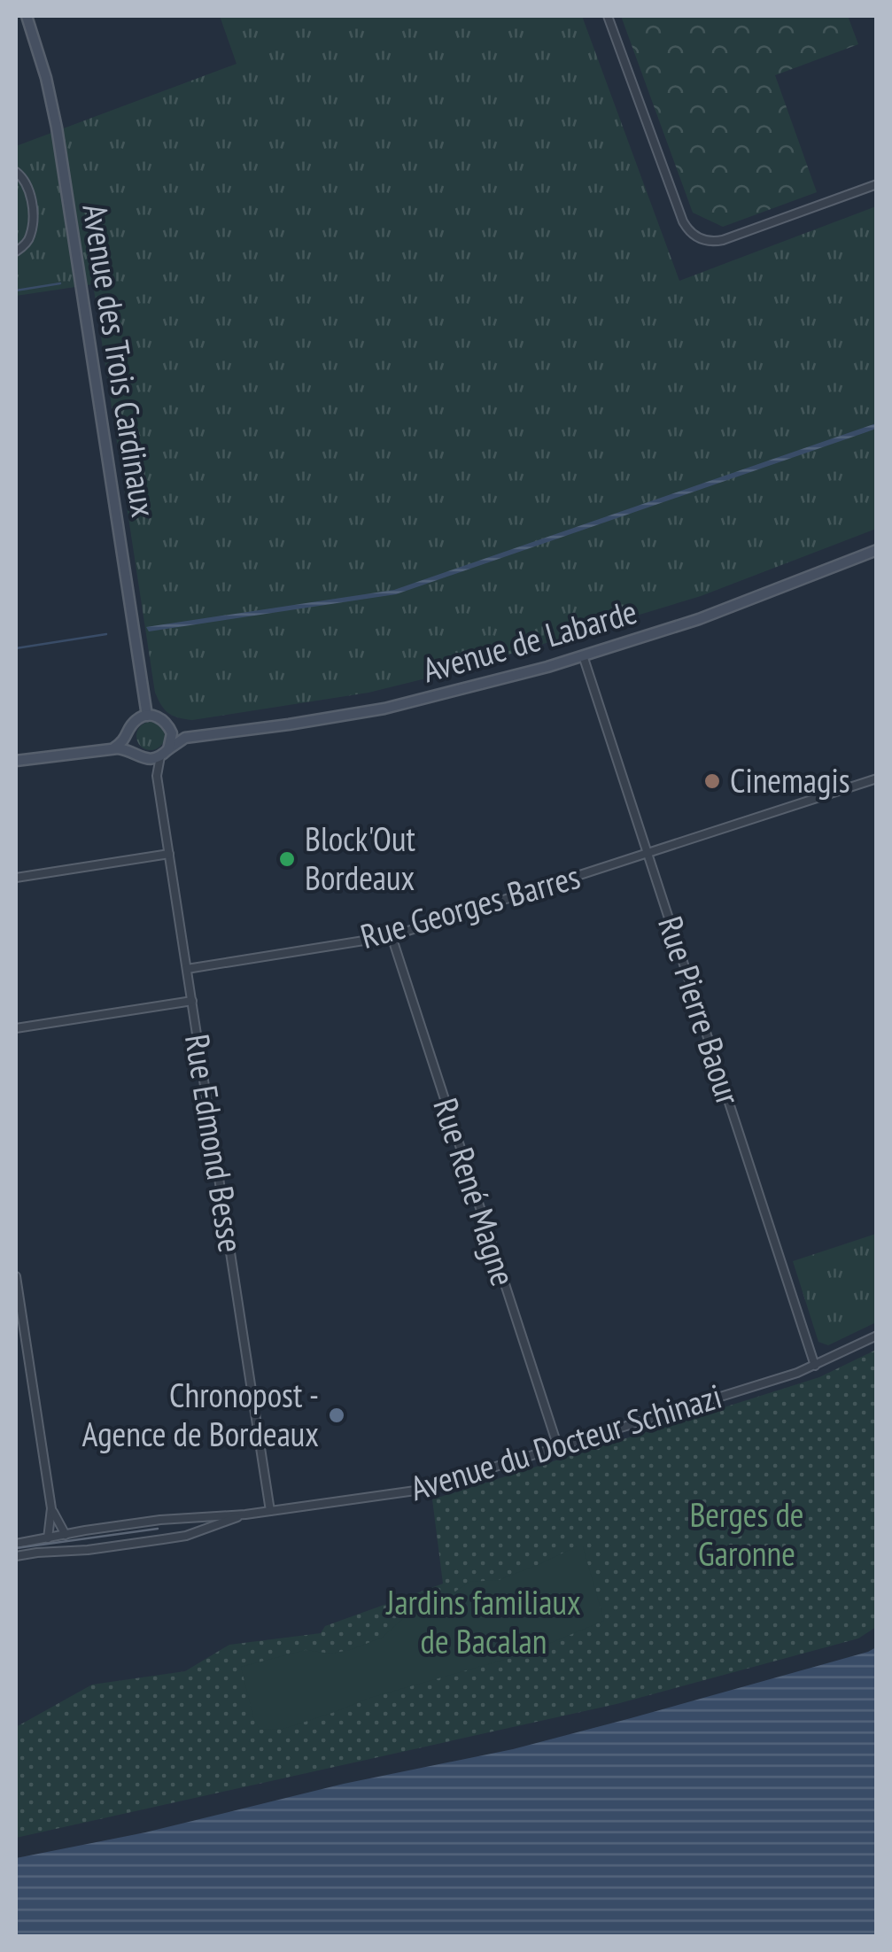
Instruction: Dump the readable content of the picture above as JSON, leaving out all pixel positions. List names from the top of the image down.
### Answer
{
  "streets": {
    "main road": ["Avenue des Trois Cardinaux", "Avenue de Labarde"],
    "street": [
      "Rue Georges Barres",
      "Rue Pierre Baour",
      "Rue Edmond Besse",
      "Rue René Magne",
      "Avenue du Docteur Schinazi"
    ]
  },
  "crossings": [
    ["Avenue des Trois Cardinaux", "Avenue de Labarde"],
    ["Avenue des Trois Cardinaux", "Rue Edmond Besse"],
    ["Avenue de Labarde", "Rue Pierre Baour"],
    ["Avenue de Labarde", "Rue Edmond Besse"],
    ["Rue Georges Barres", "Rue Pierre Baour"],
    ["Rue Georges Barres", "Rue Edmond Besse"],
    ["Rue Georges Barres", "Rue René Magne"],
    ["Rue Pierre Baour", "Avenue du Docteur Schinazi"],
    ["Rue Edmond Besse", "Avenue du Docteur Schinazi"],
    ["Rue René Magne", "Avenue du Docteur Schinazi"]
  ],
  "parks": ["Berges de Garonne", "Jardins familiaux de Bacalan"],
  "places": ["Cinemagis", "Block'Out Bordeaux", "Chronopost - Agence de Bordeaux"]
}
